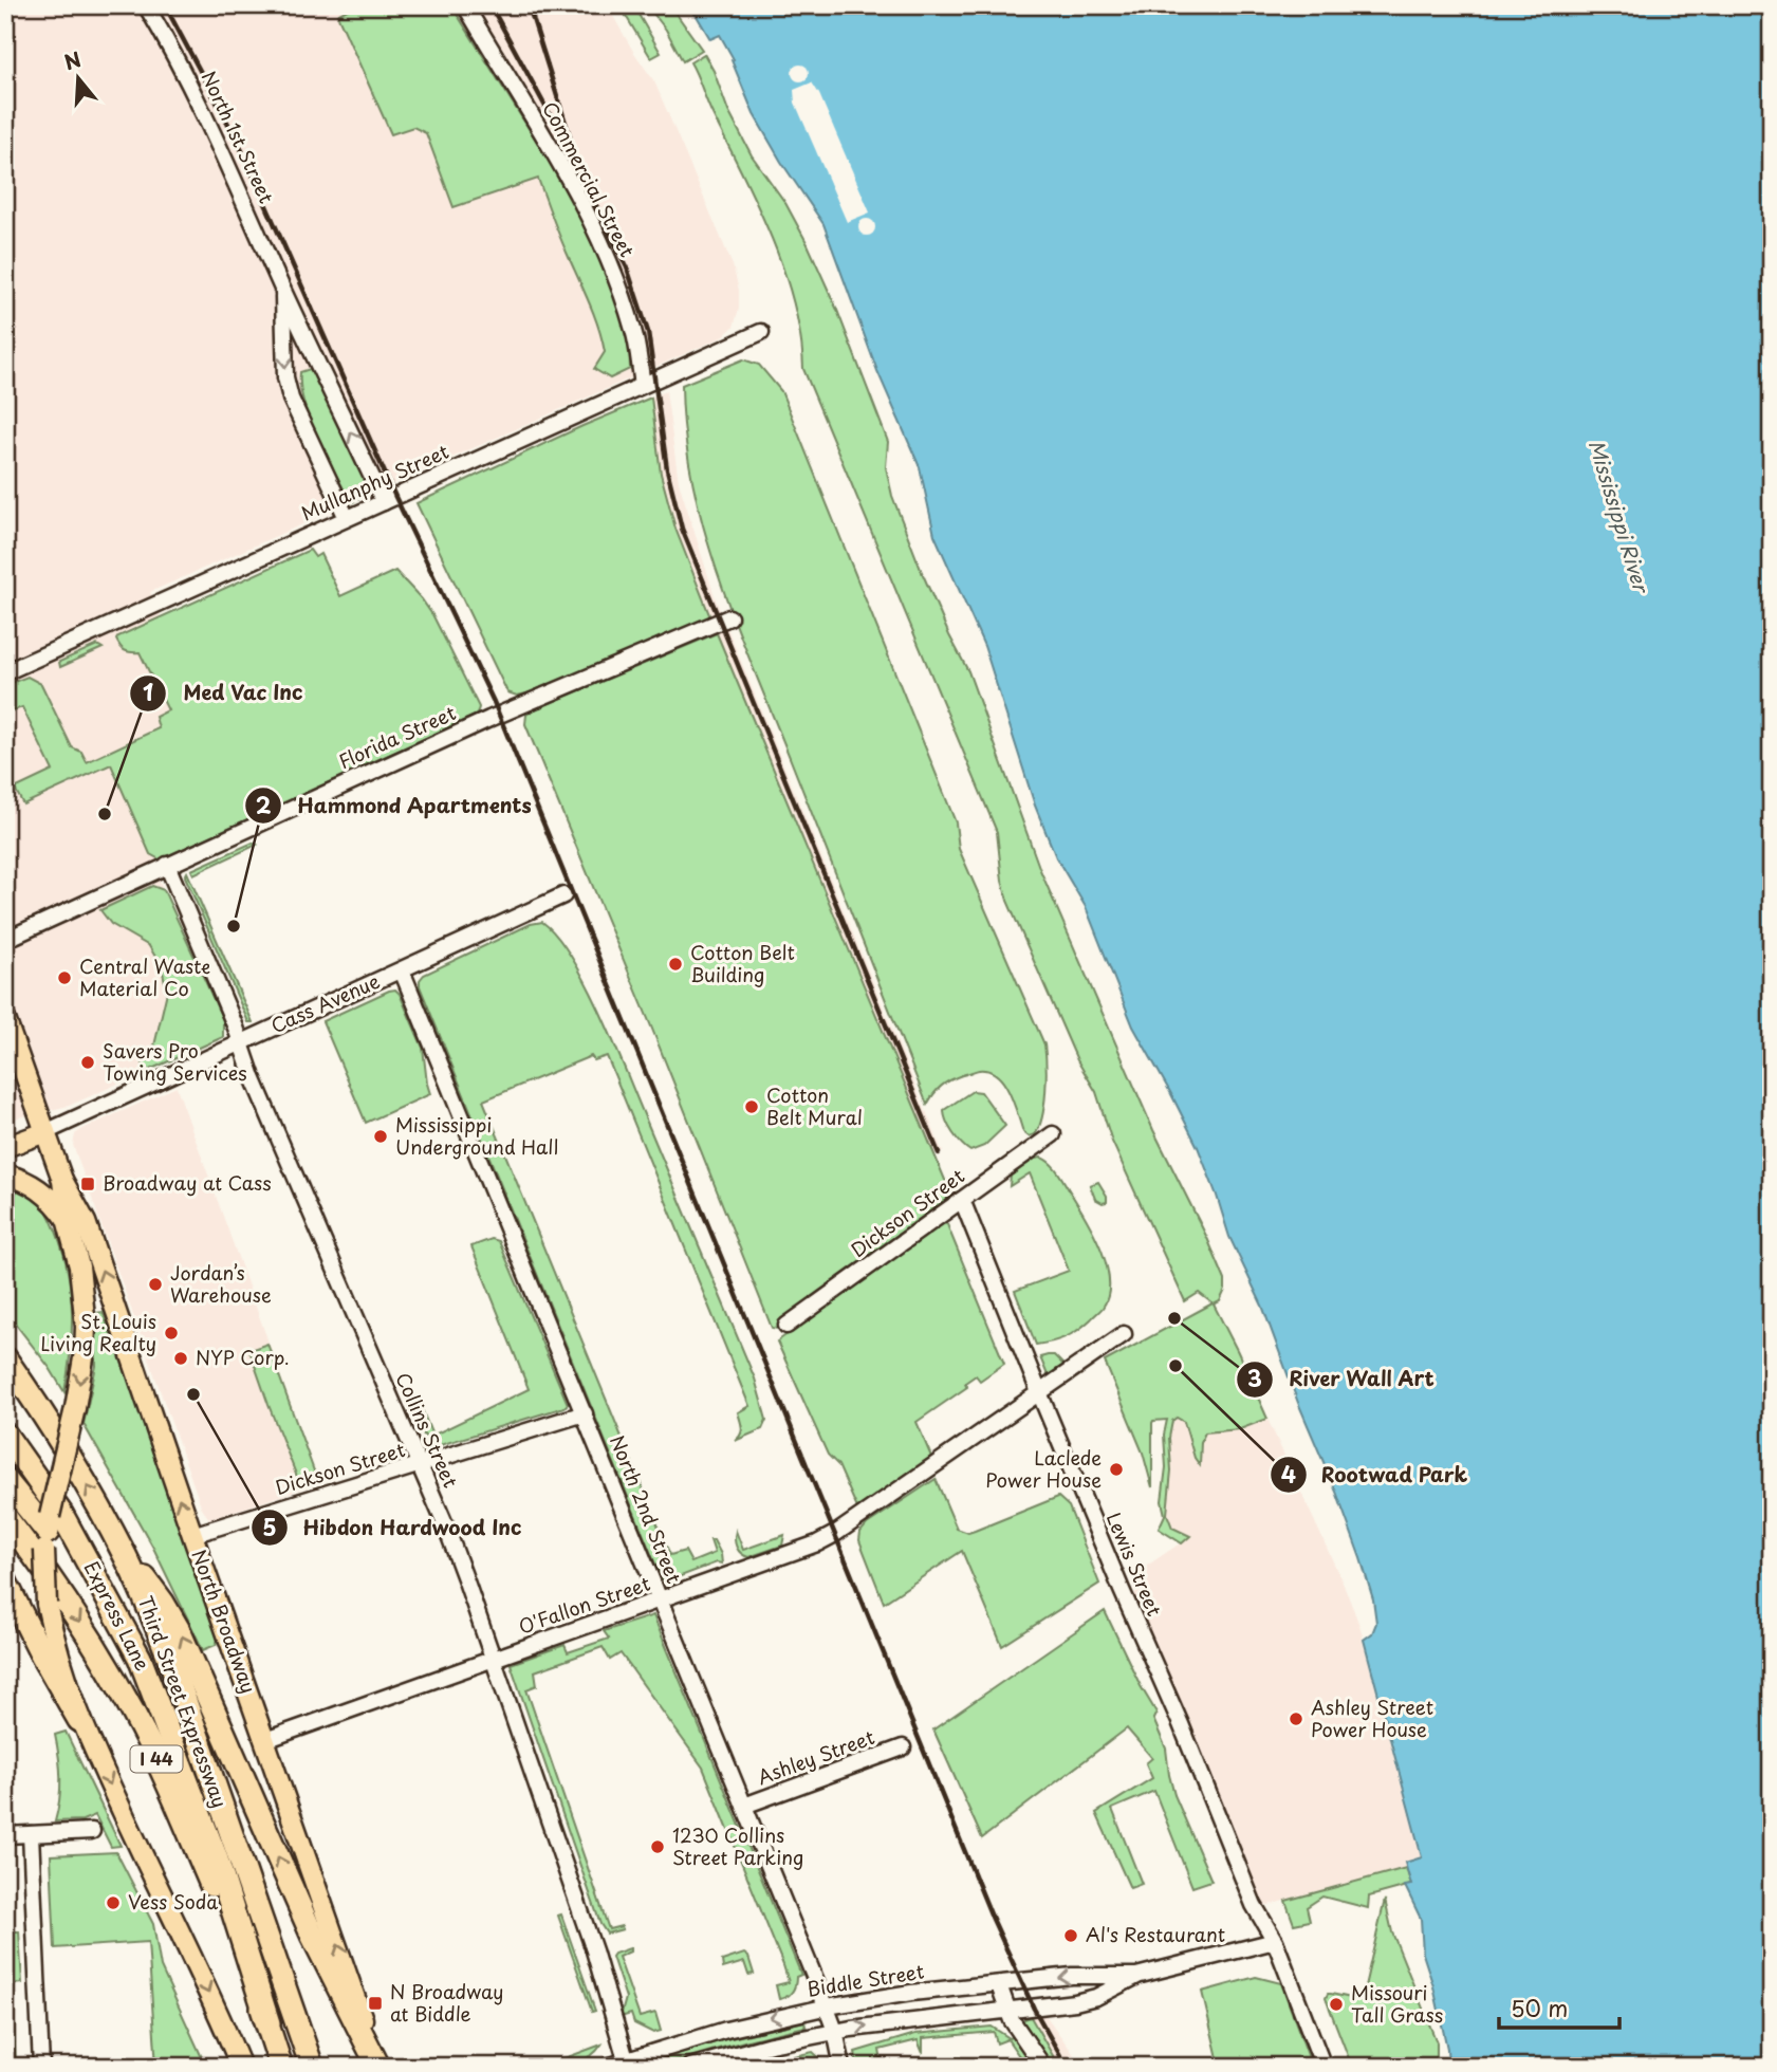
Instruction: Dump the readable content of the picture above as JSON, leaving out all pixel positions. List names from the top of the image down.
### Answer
{
  "streets": {
    "highway": ["Express Lane", "Third Street Expressway", "I 44"],
    "main road": ["Cass Avenue", "North Broadway"],
    "street": [
      "North 1st Street",
      "Commercial Street",
      "Mullanphy Street",
      "Florida Street",
      "Dickson Street",
      "Collins Street",
      "North 2nd Street",
      "Lewis Street",
      "O'Fallon Street",
      "Ashley Street",
      "Biddle Street"
    ]
  },
  "crossings": [
    ["North 1st Street", "Mullanphy Street"],
    ["Commercial Street", "Mullanphy Street"],
    ["Florida Street", "Collins Street"],
    ["Cass Avenue", "Collins Street"],
    ["Cass Avenue", "North 2nd Street"],
    ["Cass Avenue", "North Broadway"],
    ["Dickson Street", "Collins Street"],
    ["Dickson Street", "North 2nd Street"],
    ["Dickson Street", "Lewis Street"],
    ["Dickson Street", "North Broadway"],
    ["Collins Street", "O'Fallon Street"],
    ["Collins Street", "Biddle Street"],
    ["North 2nd Street", "O'Fallon Street"],
    ["North 2nd Street", "Ashley Street"],
    ["North 2nd Street", "Biddle Street"],
    ["Lewis Street", "O'Fallon Street"],
    ["Lewis Street", "Biddle Street"],
    ["O'Fallon Street", "North Broadway"],
    ["Express Lane", "Third Street Expressway"]
  ],
  "water": ["Mississippi River"],
  "places": {
    "other": [
      "Med Vac Inc",
      "Hammond Apartments",
      "Cotton Belt Building",
      "Central Waste Material Co",
      "Savers Pro Towing Services",
      "Cotton Belt Mural",
      "Mississippi Underground Hall",
      "Jordan’s Warehouse",
      "River Wall Art",
      "St. Louis Living Realty",
      "NYP Corp.",
      "Rootwad Park",
      "Hibdon Hardwood Inc",
      "Laclede Power House",
      "Ashley Street Power House",
      "1230 Collins Street Parking",
      "Vess Soda",
      "Al's Restaurant",
      "Missouri Tall Grass"
    ],
    "transit": ["Broadway at Cass", "N Broadway at Biddle"]
  },
  "scale_bar": "50 m",
  "north": "top"
}
